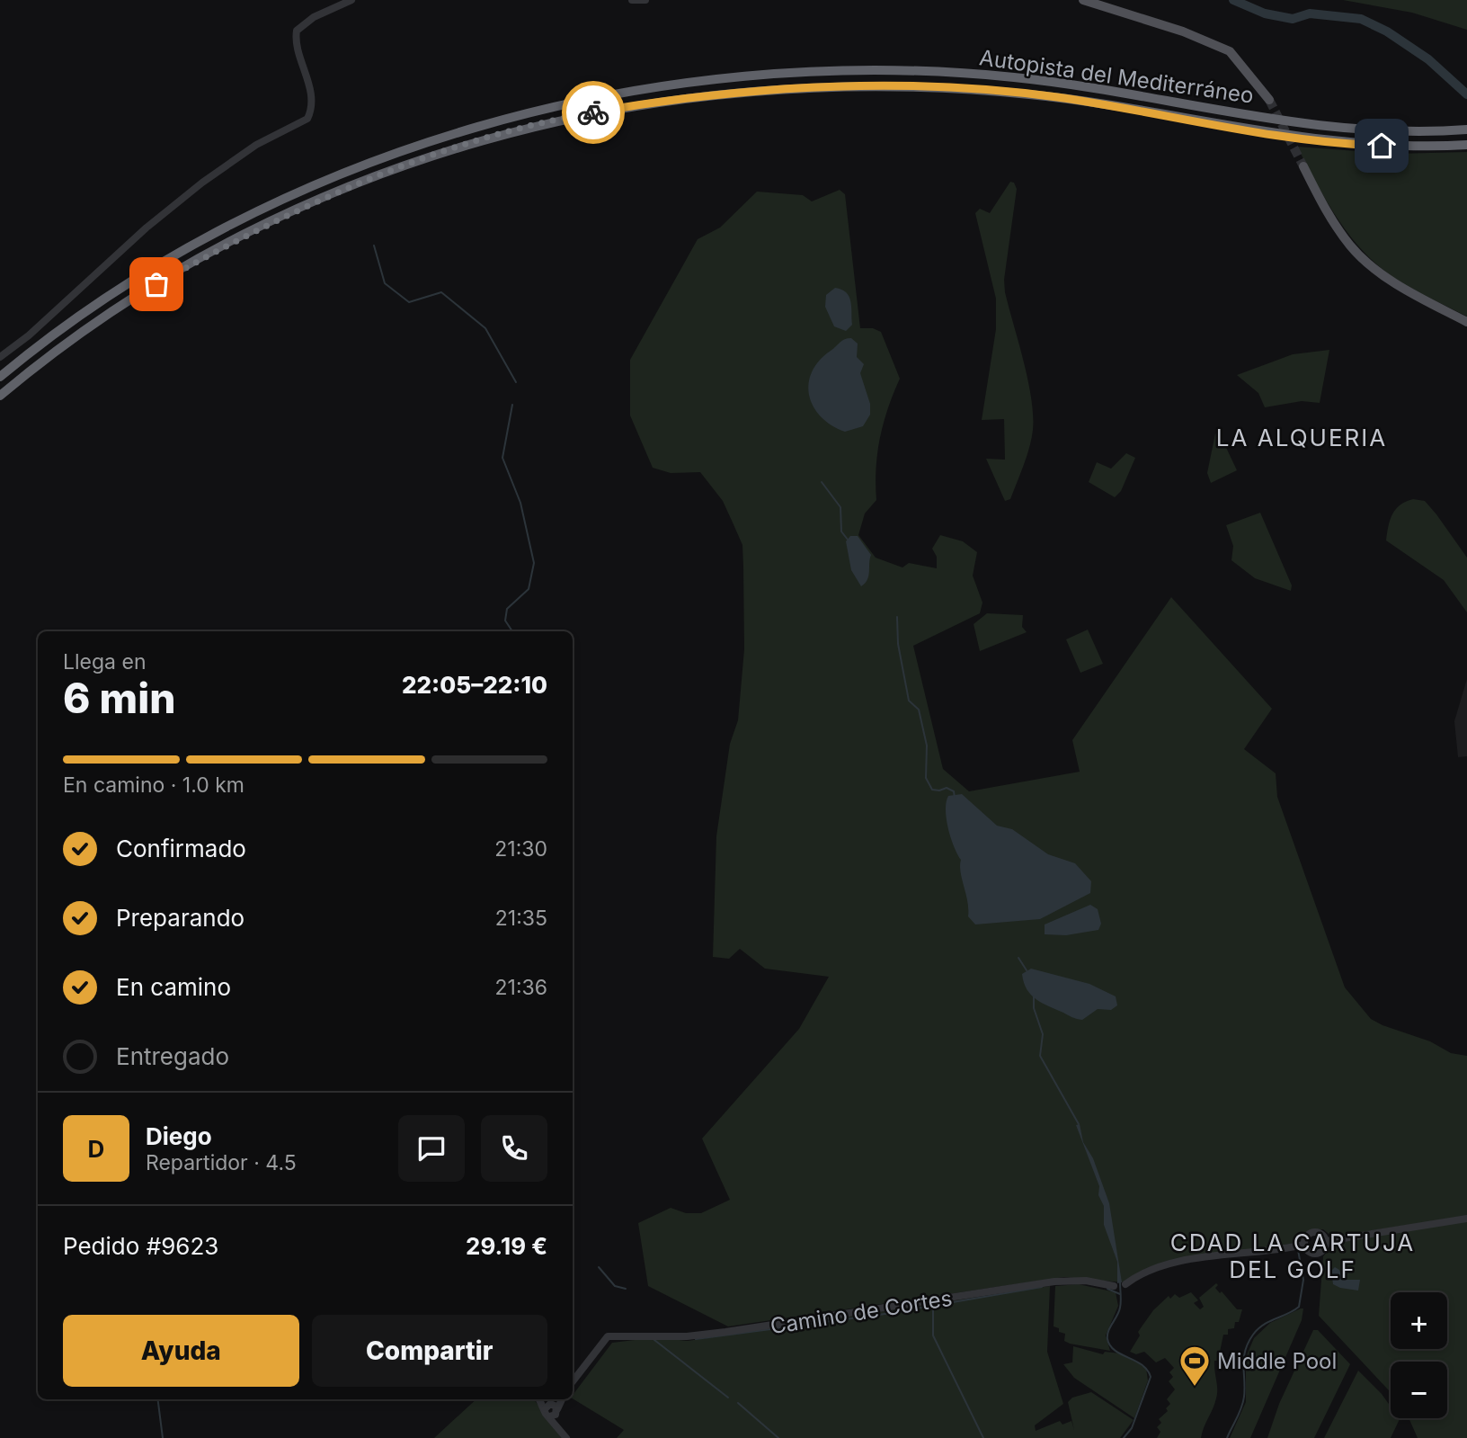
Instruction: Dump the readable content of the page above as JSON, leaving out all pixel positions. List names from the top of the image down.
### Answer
{
  "streets": {
    "highway": ["Autopista del Mediterráneo"],
    "street": ["Camino de Cortes"]
  },
  "districts": ["LA ALQUERIA", "CDAD LA CARTUJA DEL GOLF"],
  "places": {
    "sports": ["Middle Pool"]
  },
  "page": {
    "heading": ["6 min", "Llega en", "22:05–22:10"],
    "panel": [
      "Diego",
      "Repartidor · 4.5",
      "Pedido #9623",
      "29.19 €"
    ],
    "bar": "En camino · 1.0 km",
    "list": [
      ["Confirmado", "21:30"],
      ["Preparando", "21:35"],
      ["En camino", "21:36"],
      "Entregado"
    ],
    "round": "D",
    "map_buttons": ["+", "−"],
    "buttons": ["Ayuda", "Compartir"]
  }
}
